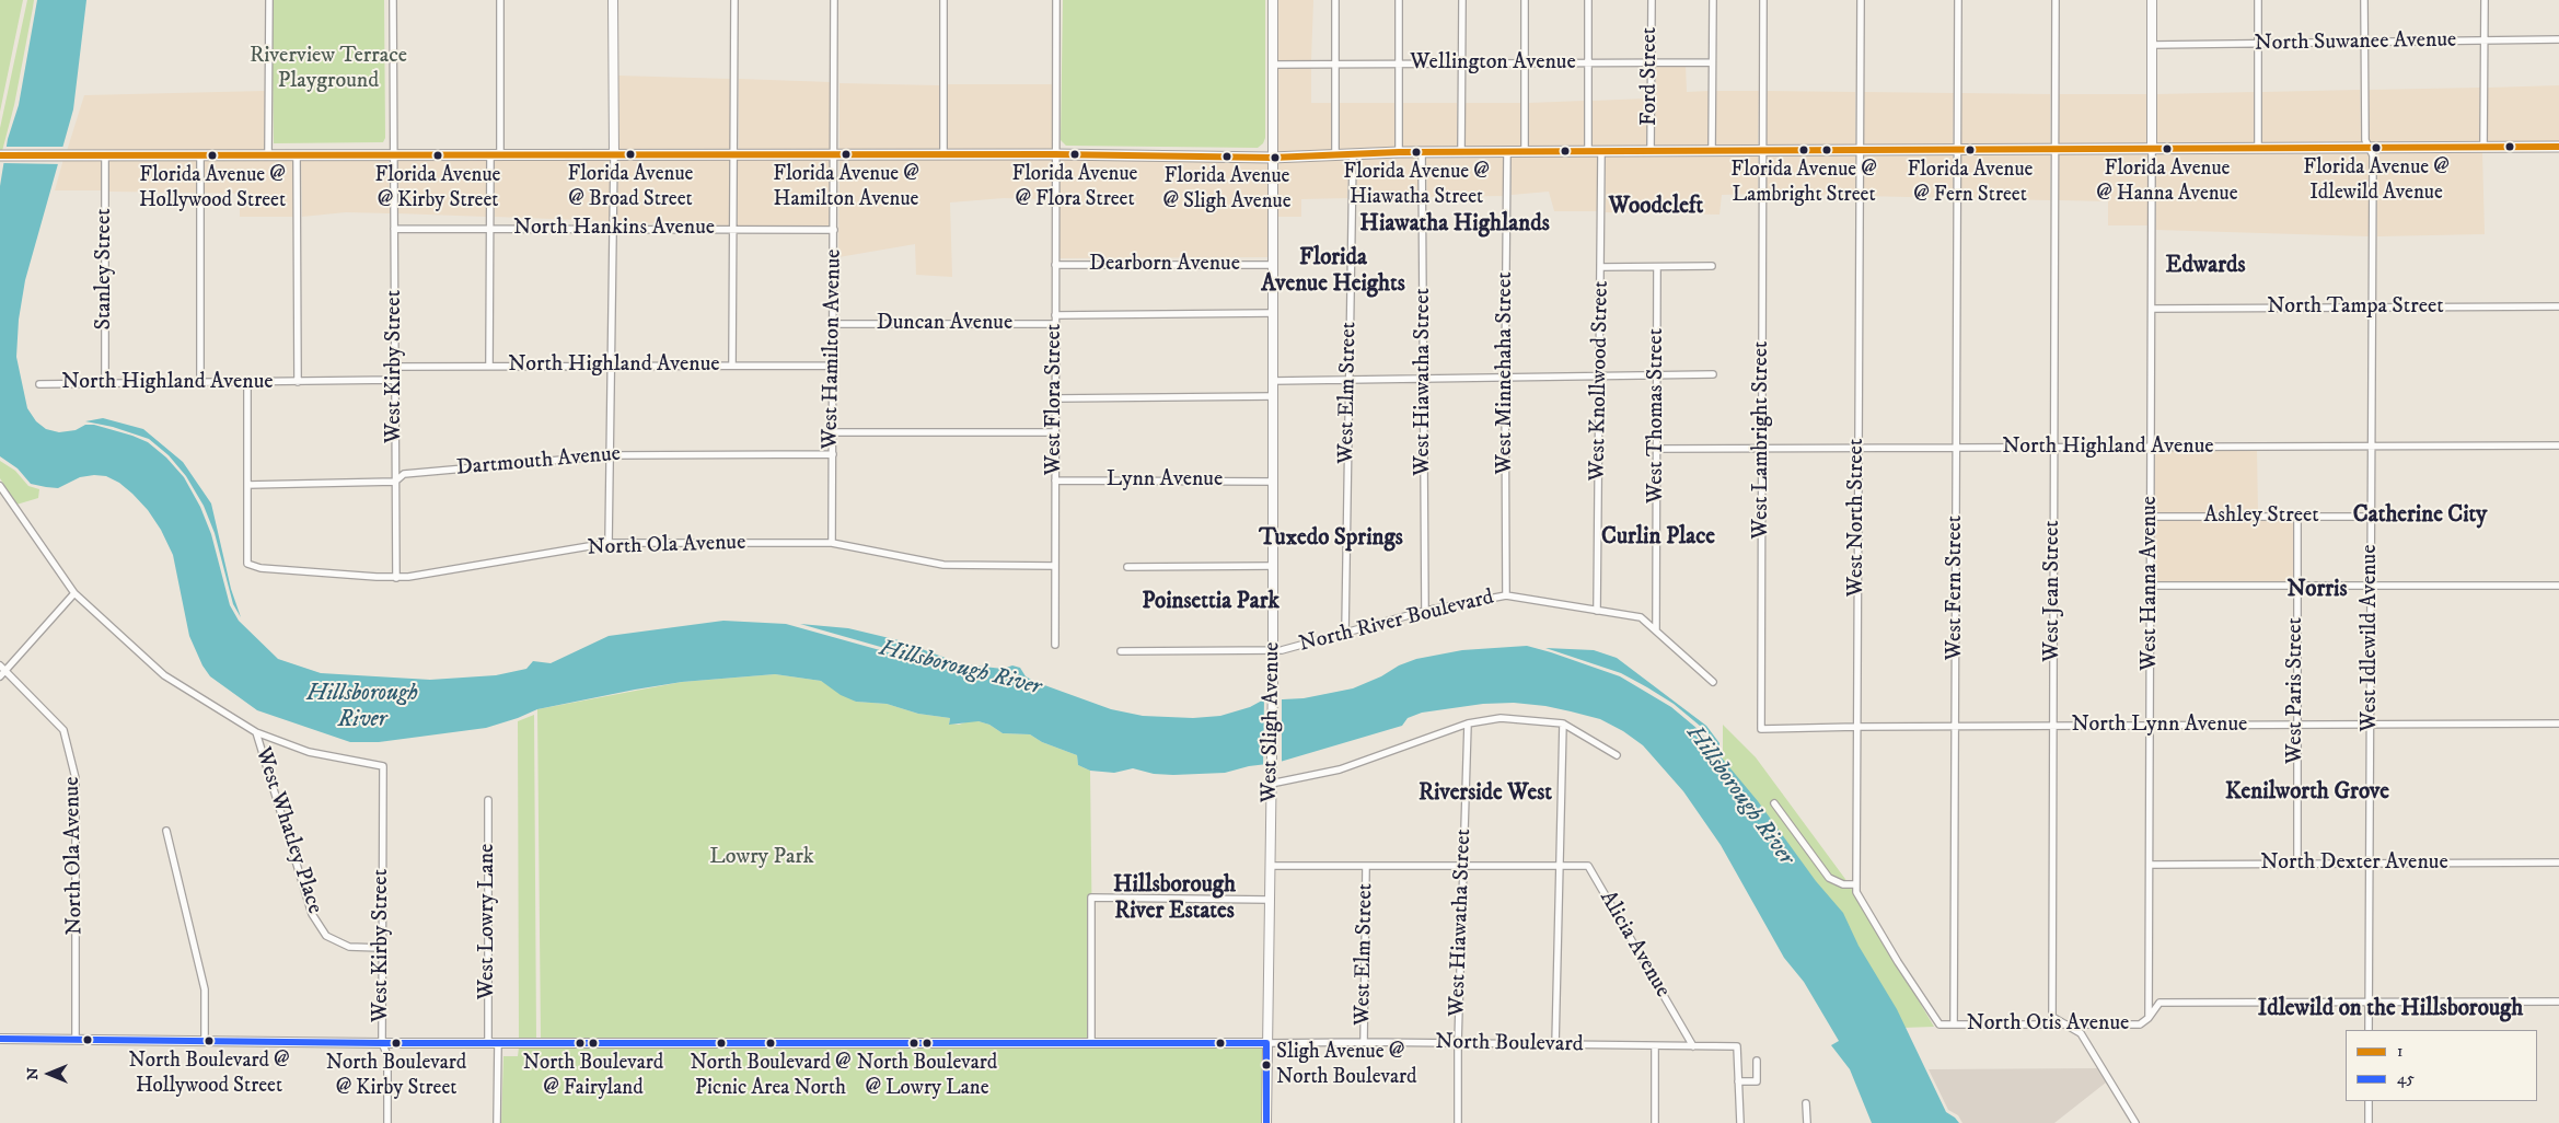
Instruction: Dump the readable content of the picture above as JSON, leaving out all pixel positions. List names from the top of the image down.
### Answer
{
  "streets": {
    "street": [
      "North Suwanee Avenue",
      "Wellington Avenue",
      "Ford Street",
      "North Hankins Avenue",
      "Dearborn Avenue",
      "Stanley Street",
      "North Tampa Street",
      "Duncan Avenue",
      "West Hamilton Avenue",
      "North Highland Avenue",
      "West Kirby Street",
      "West Minnehaha Street",
      "West Knollwood Street",
      "West Hiawatha Street",
      "West Elm Street",
      "West Flora Street",
      "West Thomas Street",
      "West Lambright Street",
      "Dartmouth Avenue",
      "Lynn Avenue",
      "Ashley Street",
      "West North Street",
      "North Ola Avenue",
      "West Hanna Avenue",
      "West Fern Street",
      "West Jean Street",
      "North River Boulevard",
      "West Idlewild Avenue",
      "West Paris Street",
      "West Sligh Avenue",
      "North Lynn Avenue",
      "West Whatley Place",
      "North Dexter Avenue",
      "West Lowry Lane",
      "Alicia Avenue",
      "North Otis Avenue",
      "North Boulevard"
    ]
  },
  "crossings": [
    ["North Suwanee Avenue", "West Idlewild Avenue"],
    ["Wellington Avenue", "Ford Street"],
    ["Wellington Avenue", "West Sligh Avenue"],
    ["North Hankins Avenue", "West Hamilton Avenue"],
    ["North Hankins Avenue", "West Kirby Street"],
    ["Dearborn Avenue", "West Flora Street"],
    ["Dearborn Avenue", "West Sligh Avenue"],
    ["Stanley Street", "North Highland Avenue"],
    ["North Tampa Street", "West Hanna Avenue"],
    ["North Tampa Street", "West Idlewild Avenue"],
    ["Duncan Avenue", "West Hamilton Avenue"],
    ["Duncan Avenue", "West Flora Street"],
    ["West Hamilton Avenue", "North Highland Avenue"],
    ["West Hamilton Avenue", "Dartmouth Avenue"],
    ["West Hamilton Avenue", "North Ola Avenue"],
    ["North Highland Avenue", "West Kirby Street"],
    ["North Highland Avenue", "West Thomas Street"],
    ["North Highland Avenue", "West Lambright Street"],
    ["North Highland Avenue", "West North Street"],
    ["North Highland Avenue", "West Hanna Avenue"],
    ["North Highland Avenue", "West Fern Street"],
    ["North Highland Avenue", "West Jean Street"],
    ["North Highland Avenue", "West Idlewild Avenue"],
    ["West Kirby Street", "Dartmouth Avenue"],
    ["West Kirby Street", "North Ola Avenue"],
    ["West Kirby Street", "West Whatley Place"],
    ["West Kirby Street", "North Boulevard"],
    ["West Minnehaha Street", "North River Boulevard"],
    ["West Knollwood Street", "North River Boulevard"],
    ["West Hiawatha Street", "North River Boulevard"],
    ["West Hiawatha Street", "North Boulevard"],
    ["West Elm Street", "North River Boulevard"],
    ["West Elm Street", "North Boulevard"],
    ["West Flora Street", "Lynn Avenue"],
    ["West Flora Street", "North Ola Avenue"],
    ["West Thomas Street", "North River Boulevard"],
    ["West Lambright Street", "North Lynn Avenue"],
    ["Dartmouth Avenue", "North Ola Avenue"],
    ["Lynn Avenue", "West Sligh Avenue"],
    ["Ashley Street", "West Hanna Avenue"],
    ["Ashley Street", "West Idlewild Avenue"],
    ["Ashley Street", "West Paris Street"],
    ["West North Street", "North Lynn Avenue"],
    ["North Ola Avenue", "North Boulevard"],
    ["West Hanna Avenue", "North Lynn Avenue"],
    ["West Hanna Avenue", "North Dexter Avenue"],
    ["West Hanna Avenue", "North Otis Avenue"],
    ["West Fern Street", "North Lynn Avenue"],
    ["West Fern Street", "North Otis Avenue"],
    ["West Jean Street", "North Lynn Avenue"],
    ["West Jean Street", "North Otis Avenue"],
    ["North River Boulevard", "West Sligh Avenue"],
    ["West Idlewild Avenue", "North Lynn Avenue"],
    ["West Idlewild Avenue", "North Dexter Avenue"],
    ["West Idlewild Avenue", "North Otis Avenue"],
    ["West Paris Street", "North Lynn Avenue"],
    ["West Paris Street", "North Dexter Avenue"],
    ["West Sligh Avenue", "North Boulevard"],
    ["West Lowry Lane", "North Boulevard"],
    ["Alicia Avenue", "North Boulevard"]
  ],
  "districts": [
    "Woodcleft",
    "Hiawatha Highlands",
    "Florida Avenue Heights",
    "Edwards",
    "Catherine City",
    "Curlin Place",
    "Tuxedo Springs",
    "Norris",
    "Poinsettia Park",
    "Kenilworth Grove",
    "Riverside West",
    "Hillsborough River Estates",
    "Idlewild on the Hillsborough"
  ],
  "water": ["Hillsborough River"],
  "parks": ["Riverview Terrace Playground", "Lowry Park"],
  "places": [
    "Florida Avenue @ Idlewild Avenue",
    "Florida Avenue @ Hanna Avenue",
    "Florida Avenue @ Lambright Street",
    "Florida Avenue @ Fern Street",
    "Florida Avenue @ Hiawatha Street",
    "Florida Avenue @ Broad Street",
    "Florida Avenue @ Hamilton Avenue",
    "Florida Avenue @ Flora Street",
    "Florida Avenue @ Hollywood Street",
    "Florida Avenue @ Kirby Street",
    "Florida Avenue @ Sligh Avenue",
    "North Boulevard @ Hollywood Street",
    "North Boulevard @ Kirby Street",
    "North Boulevard @ Fairyland",
    "North Boulevard @ Picnic Area North",
    "North Boulevard @ Lowry Lane",
    "Sligh Avenue @ North Boulevard"
  ],
  "lines": ["transit line 1", "transit line 45"],
  "legend": ["1", "45"],
  "north": "left"
}
